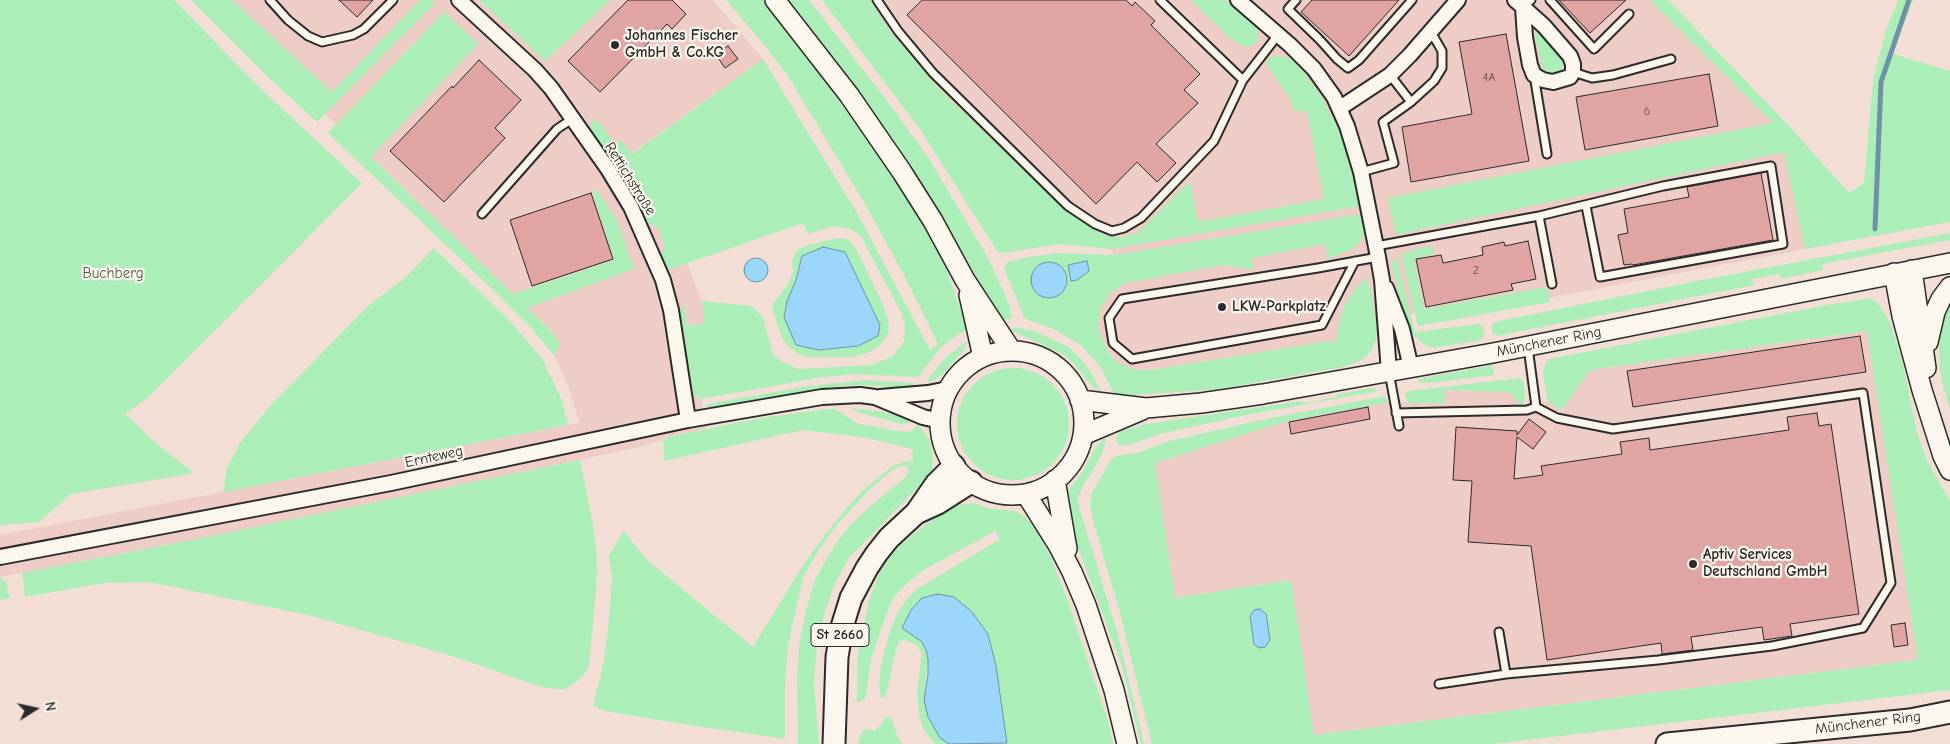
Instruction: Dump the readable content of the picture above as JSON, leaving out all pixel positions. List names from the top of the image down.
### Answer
{
  "streets": {
    "main road": ["Münchener Ring", "St 2660"],
    "street": ["Rettichstraße", "Ernteweg"]
  },
  "crossings": [
    ["Rettichstraße", "Ernteweg"],
    ["Münchener Ring", "Ernteweg"]
  ],
  "parks": ["Buchberg"],
  "places": ["Johannes Fischer GmbH & Co.KG", "LKW-Parkplatz", "Aptiv Services Deutschland GmbH"],
  "house_numbers": ["4A", "6", "2"],
  "north": "right"
}
